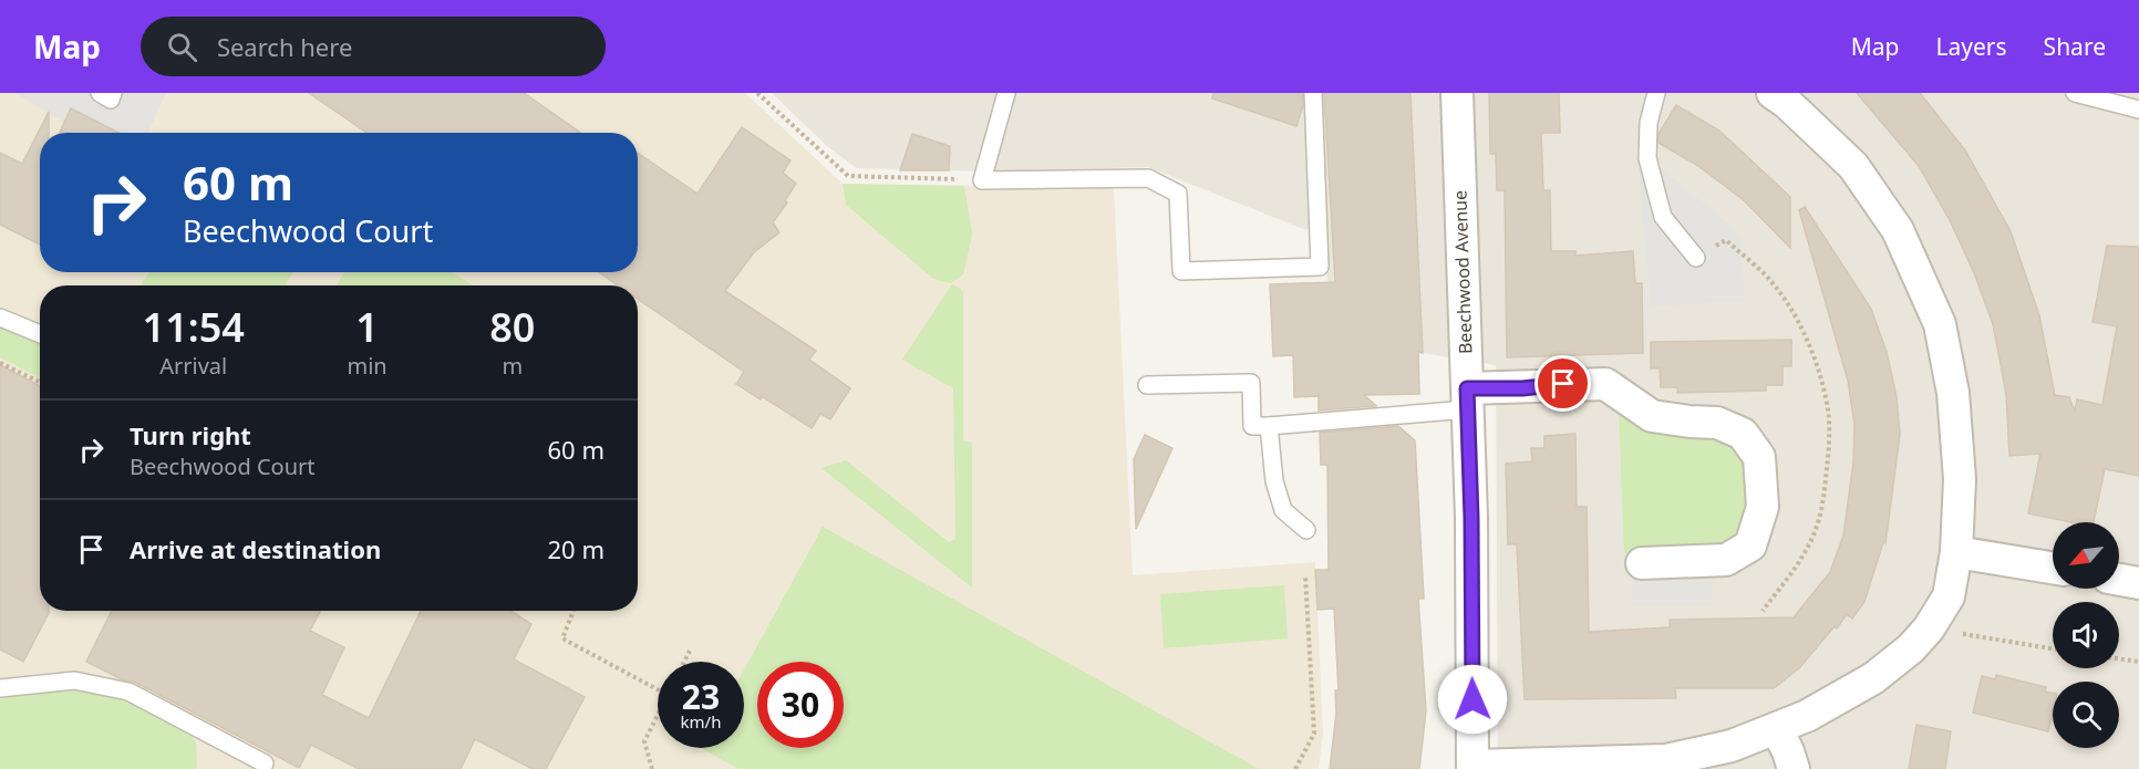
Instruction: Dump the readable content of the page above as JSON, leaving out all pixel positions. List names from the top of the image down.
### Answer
{
  "streets": {
    "street": ["Beechwood Avenue"]
  },
  "north": "bottom left",
  "page": {
    "header": "Map",
    "search": "Search here",
    "nav": ["Map", "Layers", "Share"],
    "turn": ["60 m", "Beechwood Court"],
    "eta": [
      "11:54",
      "Arrival",
      "1",
      "min",
      "80",
      "m"
    ],
    "list": [
      {
        "name": "Turn right",
        "note": "Beechwood Court",
        "value": "60 m"
      },
      {
        "name": "Arrive at destination",
        "value": "20 m"
      }
    ],
    "speed": "23 km/h",
    "limit": "30"
  }
}
